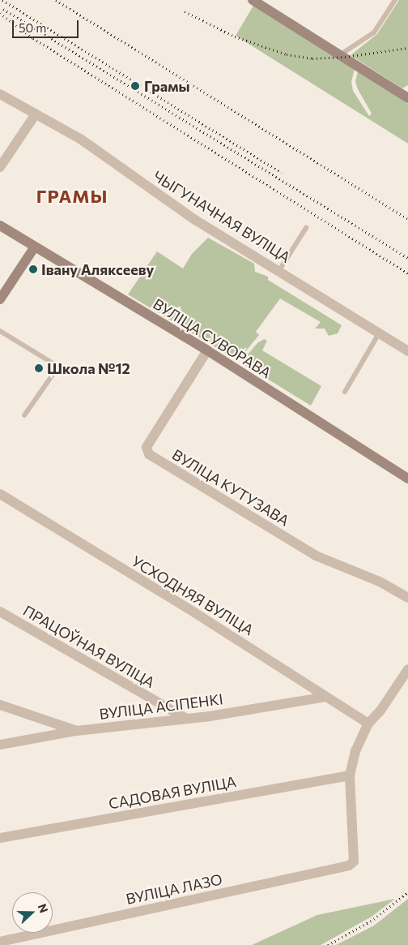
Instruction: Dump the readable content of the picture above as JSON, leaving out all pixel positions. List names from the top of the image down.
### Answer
{
  "streets": {
    "street": [
      "ЧЫГУНАЧНАЯ ВУЛІЦА",
      "ВУЛІЦА СУВОРАВА",
      "ВУЛІЦА КУТУЗАВА",
      "УСХОДНЯЯ ВУЛІЦА",
      "ПРАЦОЎНАЯ ВУЛІЦА",
      "ВУЛІЦА АСІПЕНКІ",
      "САДОВАЯ ВУЛІЦА",
      "ВУЛІЦА ЛАЗО"
    ]
  },
  "crossings": [
    ["ВУЛІЦА СУВОРАВА", "ВУЛІЦА КУТУЗАВА"],
    ["УСХОДНЯЯ ВУЛІЦА", "ВУЛІЦА АСІПЕНКІ"],
    ["ПРАЦОЎНАЯ ВУЛІЦА", "ВУЛІЦА АСІПЕНКІ"],
    ["САДОВАЯ ВУЛІЦА", "ВУЛІЦА ЛАЗО"]
  ],
  "districts": ["ГРАМЫ"],
  "places": ["Грамы", "Івану Аляксееву", "Школа №12"],
  "scale_bar": "50 m",
  "north": "right"
}
